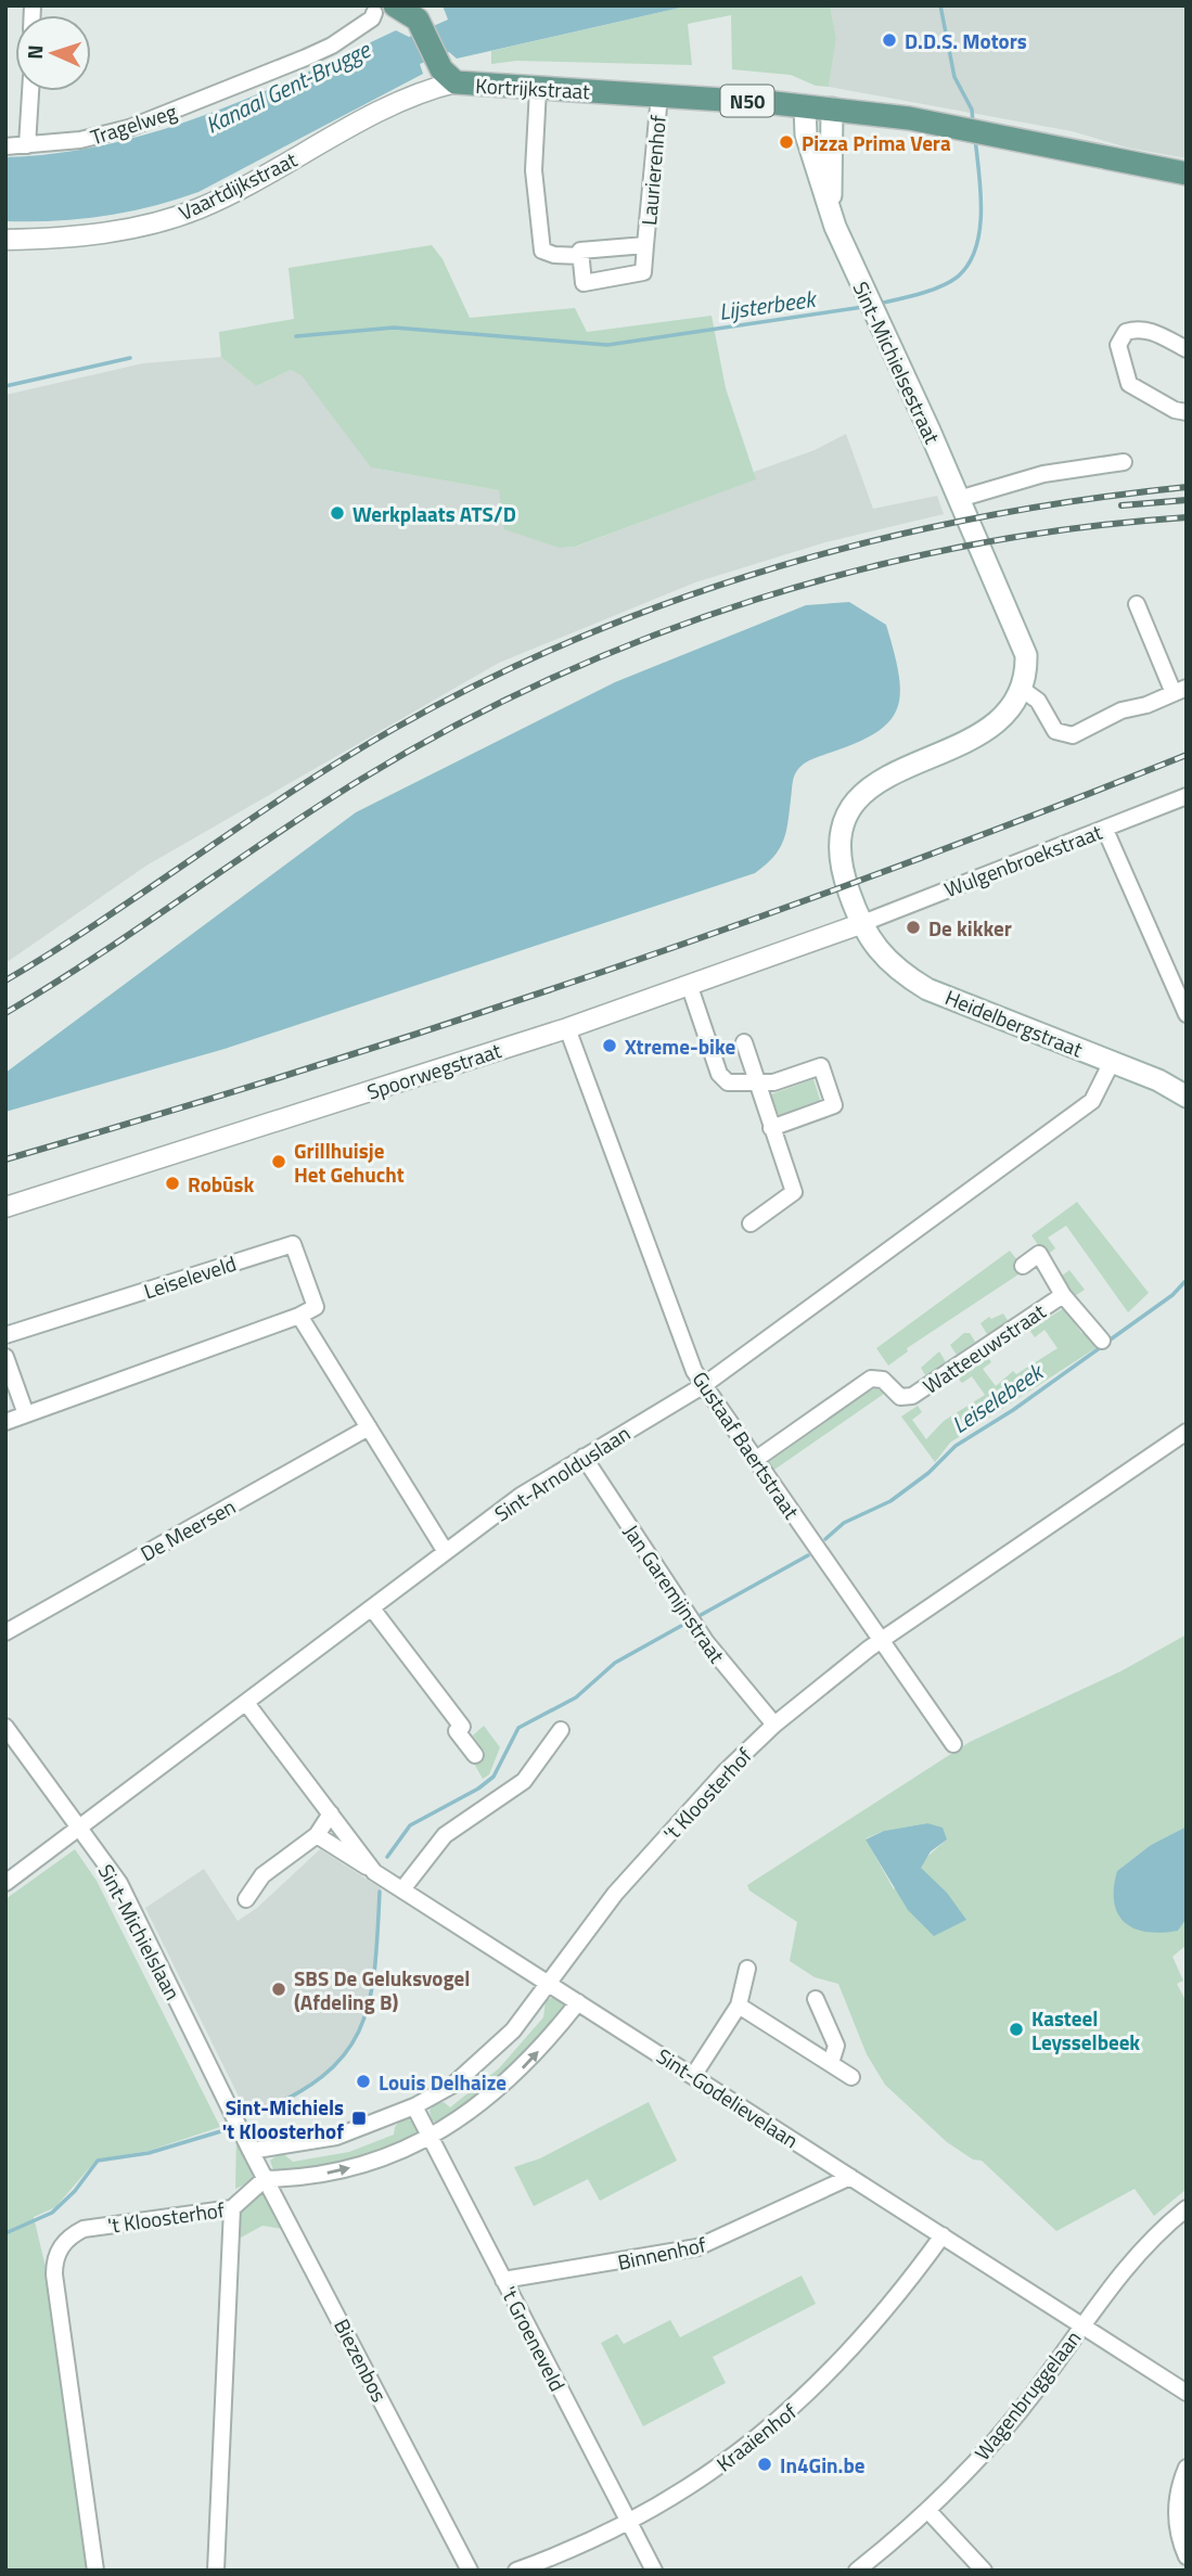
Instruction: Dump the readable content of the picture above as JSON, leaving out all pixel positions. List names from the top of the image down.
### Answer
{
  "streets": {
    "main road": [
      "Kortrijkstraat",
      "N50",
      "Sint-Michielsestraat",
      "Heidelbergstraat"
    ],
    "street": [
      "Tragelweg",
      "Laurierenhof",
      "Vaartdijkstraat",
      "Wulgenbroekstraat",
      "Spoorwegstraat",
      "Leiseleveld",
      "Watteeuwstraat",
      "Gustaaf Baertstraat",
      "Sint-Arnolduslaan",
      "De Meersen",
      "Jan Garemijnstraat",
      "'t Kloosterhof",
      "Sint-Michielslaan",
      "Sint-Godelievelaan",
      "Binnenhof",
      "'t Groeneveld",
      "Biezenbos",
      "Wagenbruggelaan",
      "Kraaienhof"
    ]
  },
  "crossings": [
    ["Kortrijkstraat", "N50"],
    ["Kortrijkstraat", "Tragelweg"],
    ["Kortrijkstraat", "Laurierenhof"],
    ["Kortrijkstraat", "Vaartdijkstraat"],
    ["N50", "Laurierenhof"],
    ["N50", "Sint-Michielsestraat"],
    ["Wulgenbroekstraat", "Heidelbergstraat"],
    ["Wulgenbroekstraat", "Spoorwegstraat"],
    ["Heidelbergstraat", "Spoorwegstraat"],
    ["Heidelbergstraat", "Sint-Arnolduslaan"],
    ["Spoorwegstraat", "Gustaaf Baertstraat"],
    ["Watteeuwstraat", "Gustaaf Baertstraat"],
    ["Gustaaf Baertstraat", "Sint-Arnolduslaan"],
    ["Gustaaf Baertstraat", "'t Kloosterhof"],
    ["Sint-Arnolduslaan", "Jan Garemijnstraat"],
    ["Sint-Arnolduslaan", "Sint-Michielslaan"],
    ["Sint-Arnolduslaan", "Sint-Godelievelaan"],
    ["Jan Garemijnstraat", "'t Kloosterhof"],
    ["'t Kloosterhof", "Sint-Michielslaan"],
    ["'t Kloosterhof", "Sint-Godelievelaan"],
    ["'t Kloosterhof", "'t Groeneveld"],
    ["'t Kloosterhof", "Biezenbos"],
    ["Sint-Michielslaan", "Biezenbos"],
    ["Sint-Godelievelaan", "Binnenhof"],
    ["Sint-Godelievelaan", "Wagenbruggelaan"],
    ["Sint-Godelievelaan", "Kraaienhof"],
    ["Binnenhof", "'t Groeneveld"],
    ["'t Groeneveld", "Kraaienhof"]
  ],
  "water": ["Kanaal Gent-Brugge", "Lijsterbeek", "Leiselebeek"],
  "places": {
    "other": [
      "D.D.S. Motors",
      "Pizza Prima Vera",
      "Werkplaats ATS/D",
      "De kikker",
      "Xtreme-bike",
      "Grillhuisje Het Gehucht",
      "Robūsk",
      "SBS De Geluksvogel (Afdeling B)",
      "Kasteel Leysselbeek",
      "Louis Delhaize",
      "In4Gin.be"
    ],
    "transit": ["Sint-Michiels 't Kloosterhof"]
  },
  "north": "left"
}
